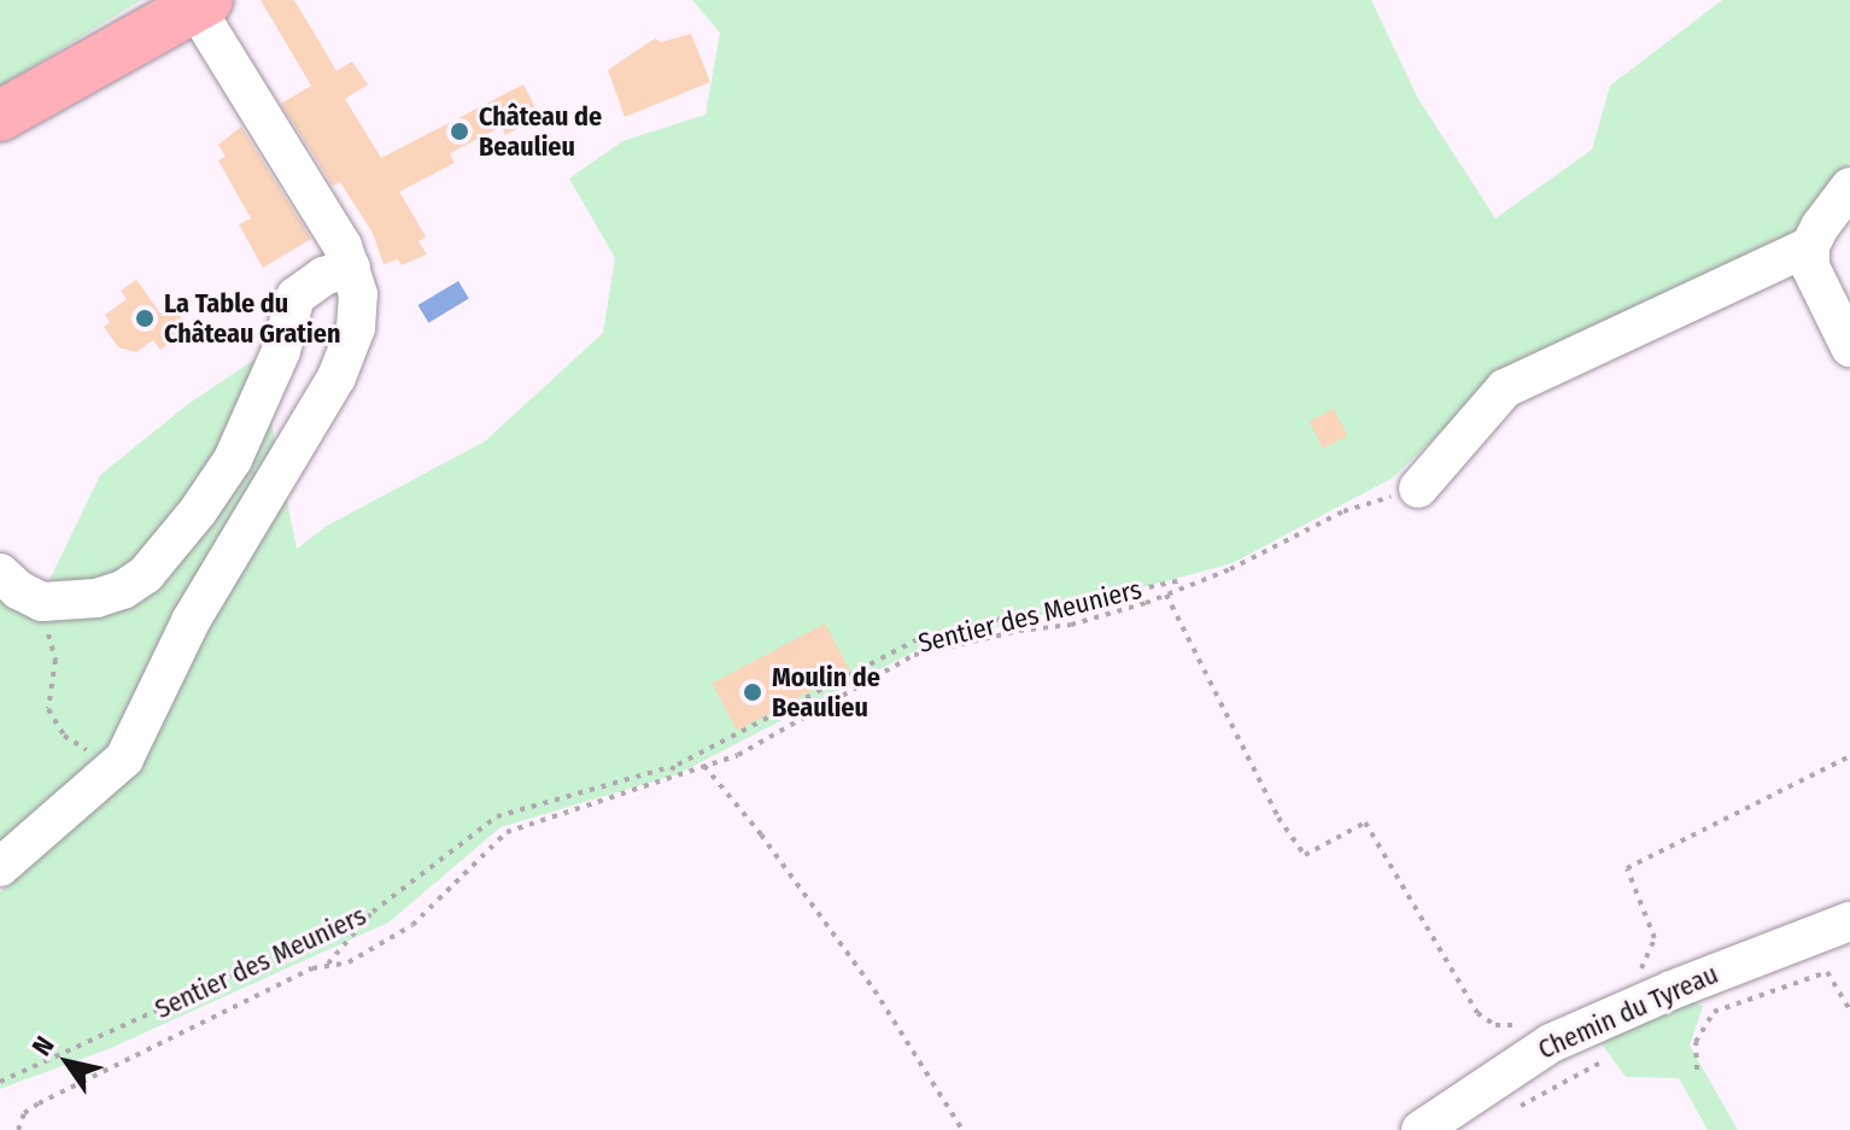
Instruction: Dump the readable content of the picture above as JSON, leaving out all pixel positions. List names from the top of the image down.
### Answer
{
  "streets": {
    "street": ["Chemin du Tyreau"],
    "path": ["Sentier des Meuniers"]
  },
  "places": ["Château de Beaulieu", "La Table du Château Gratien", "Moulin de Beaulieu"],
  "north": "top left"
}
